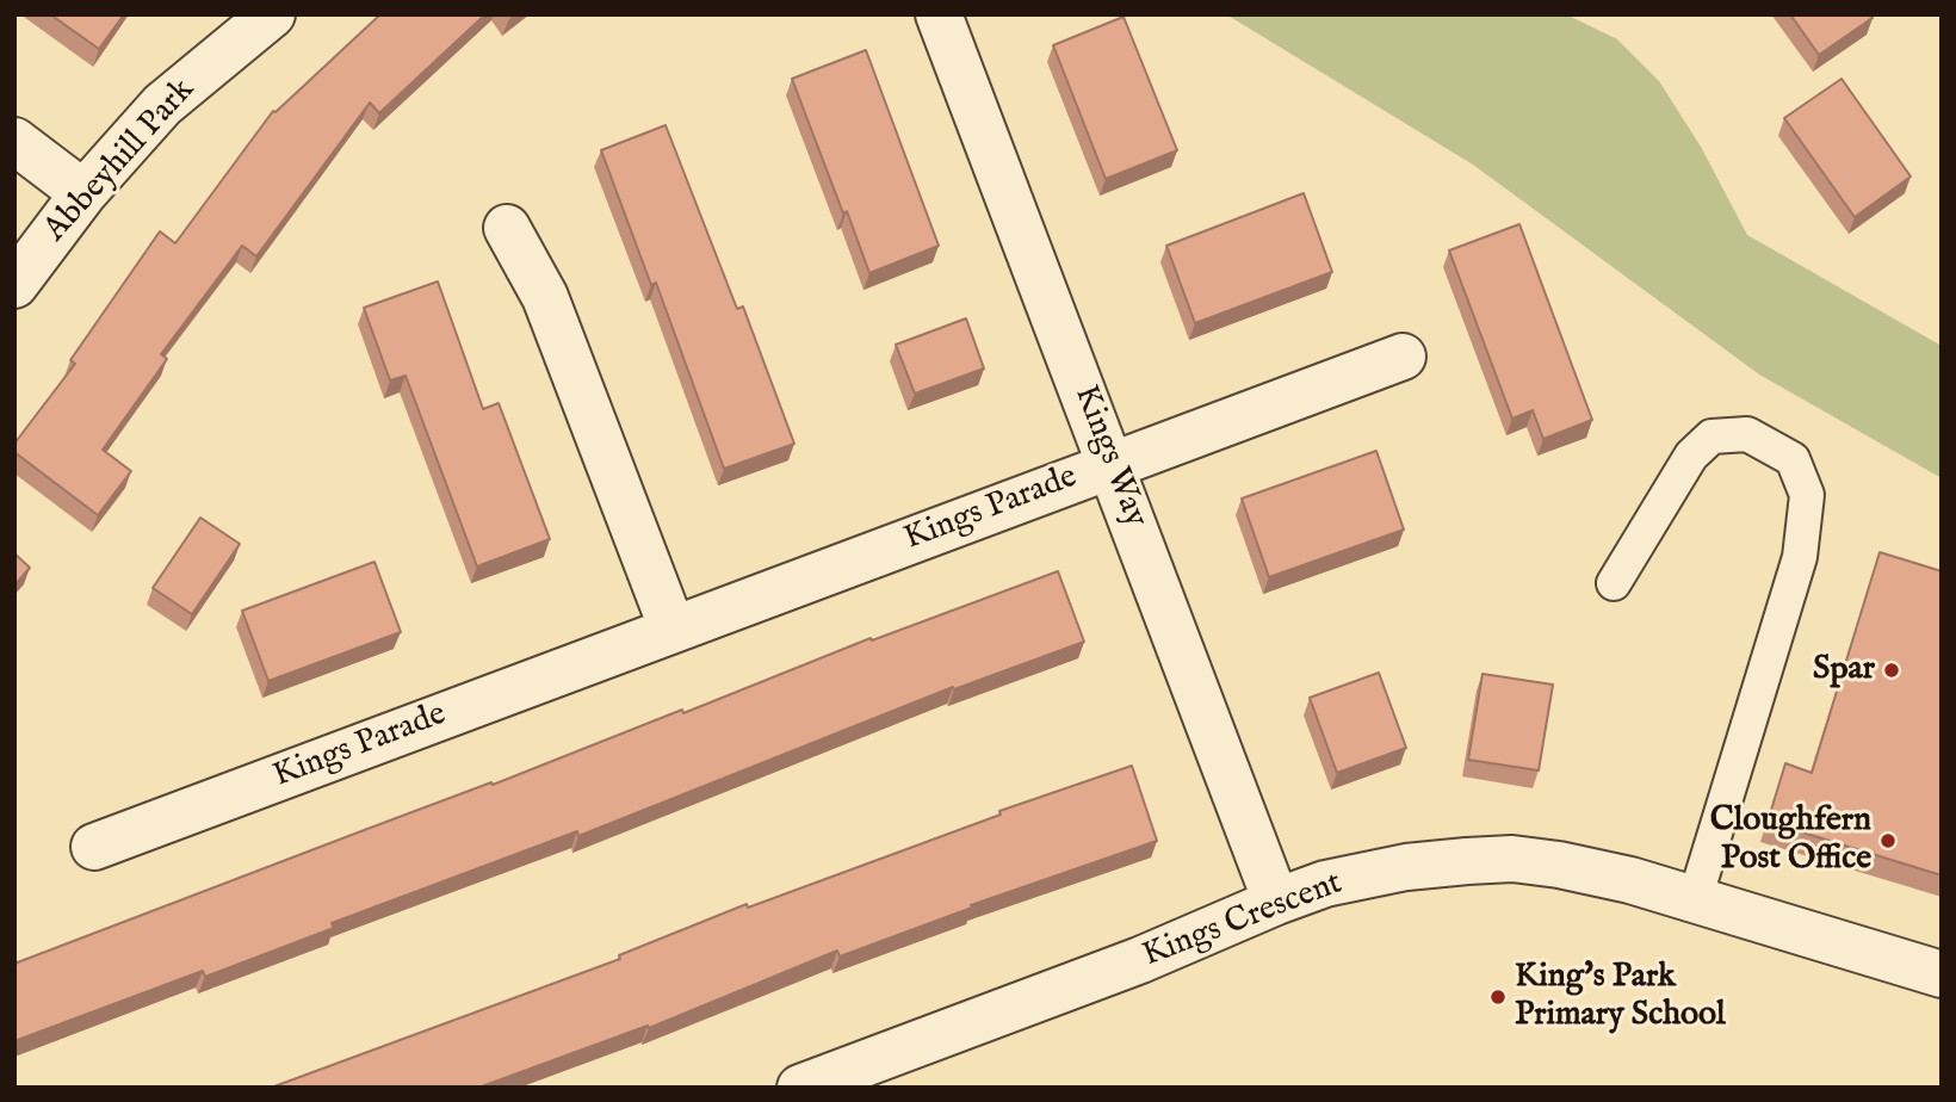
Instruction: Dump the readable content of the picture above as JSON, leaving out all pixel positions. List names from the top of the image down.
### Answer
{
  "streets": {
    "street": [
      "Abbeyhill Park",
      "Kings Way",
      "Kings Parade",
      "Kings Crescent"
    ]
  },
  "crossings": [
    ["Kings Way", "Kings Parade"],
    ["Kings Way", "Kings Crescent"]
  ],
  "places": ["Spar", "Cloughfern Post Office", "King's Park Primary School"]
}
